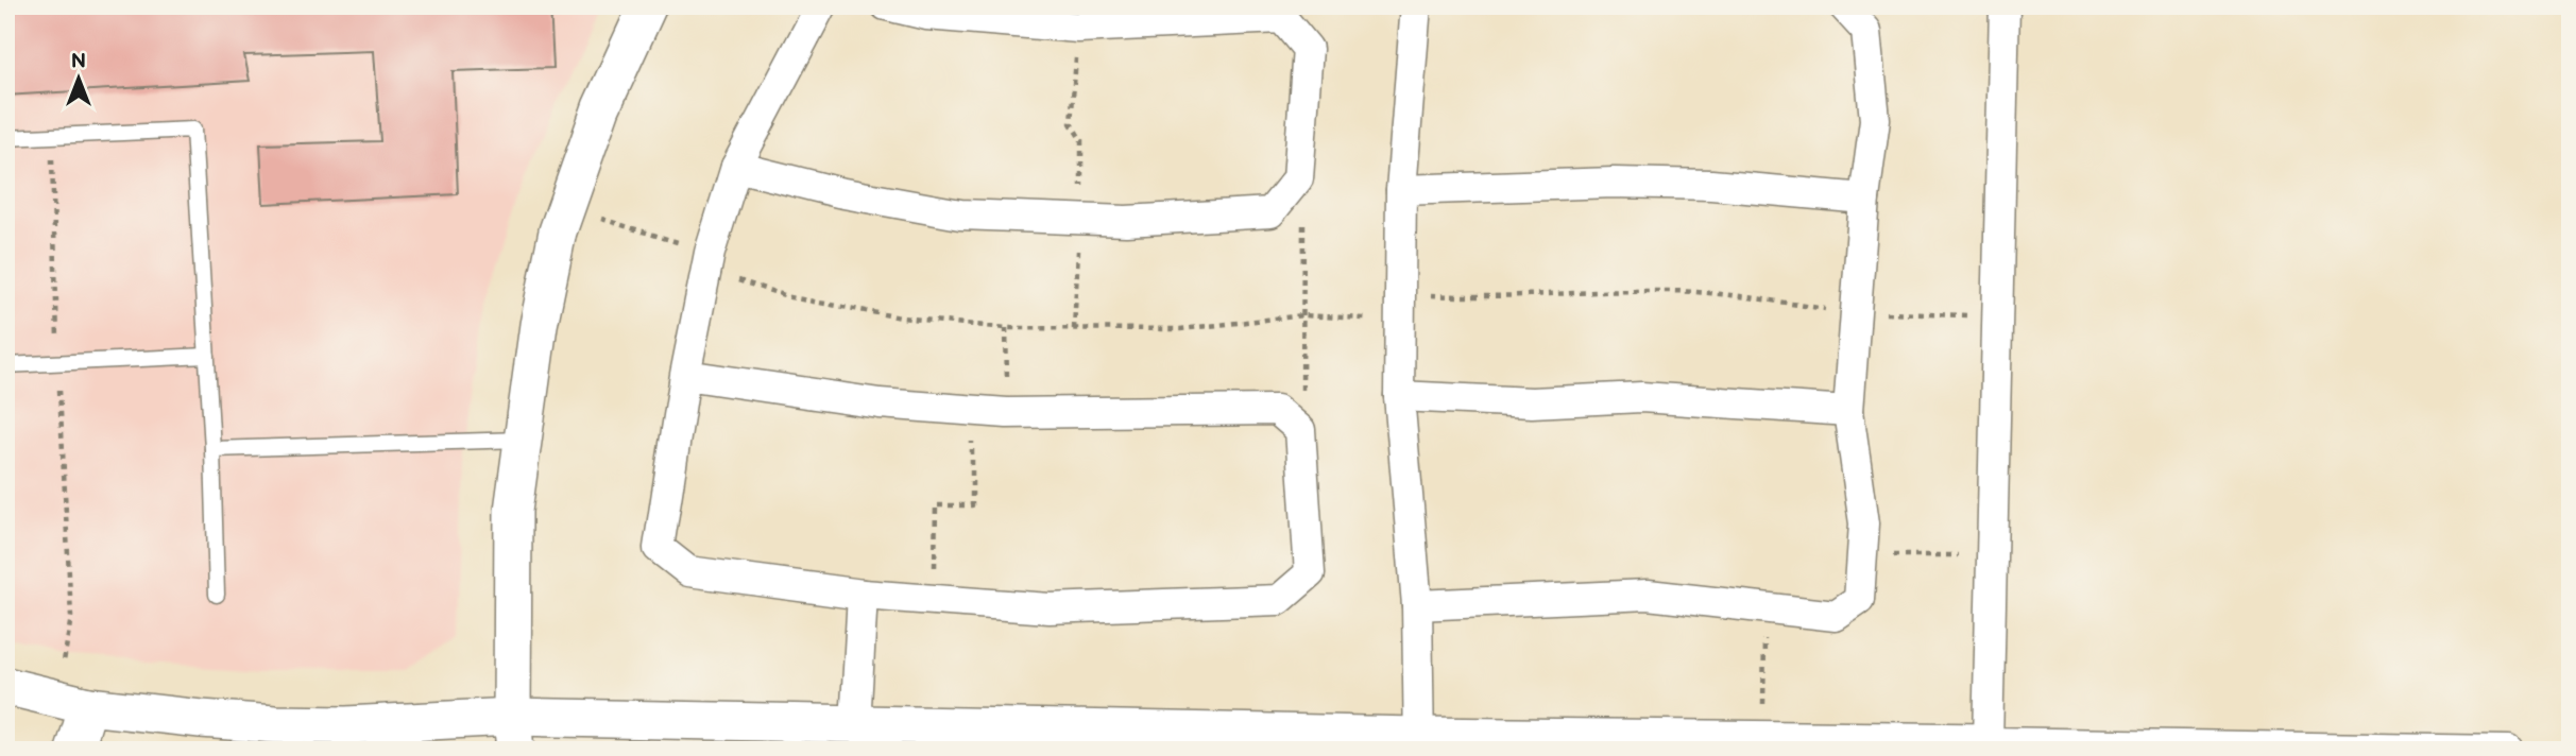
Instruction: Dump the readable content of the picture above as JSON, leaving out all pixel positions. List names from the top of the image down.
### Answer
{
  "north": "top"
}
